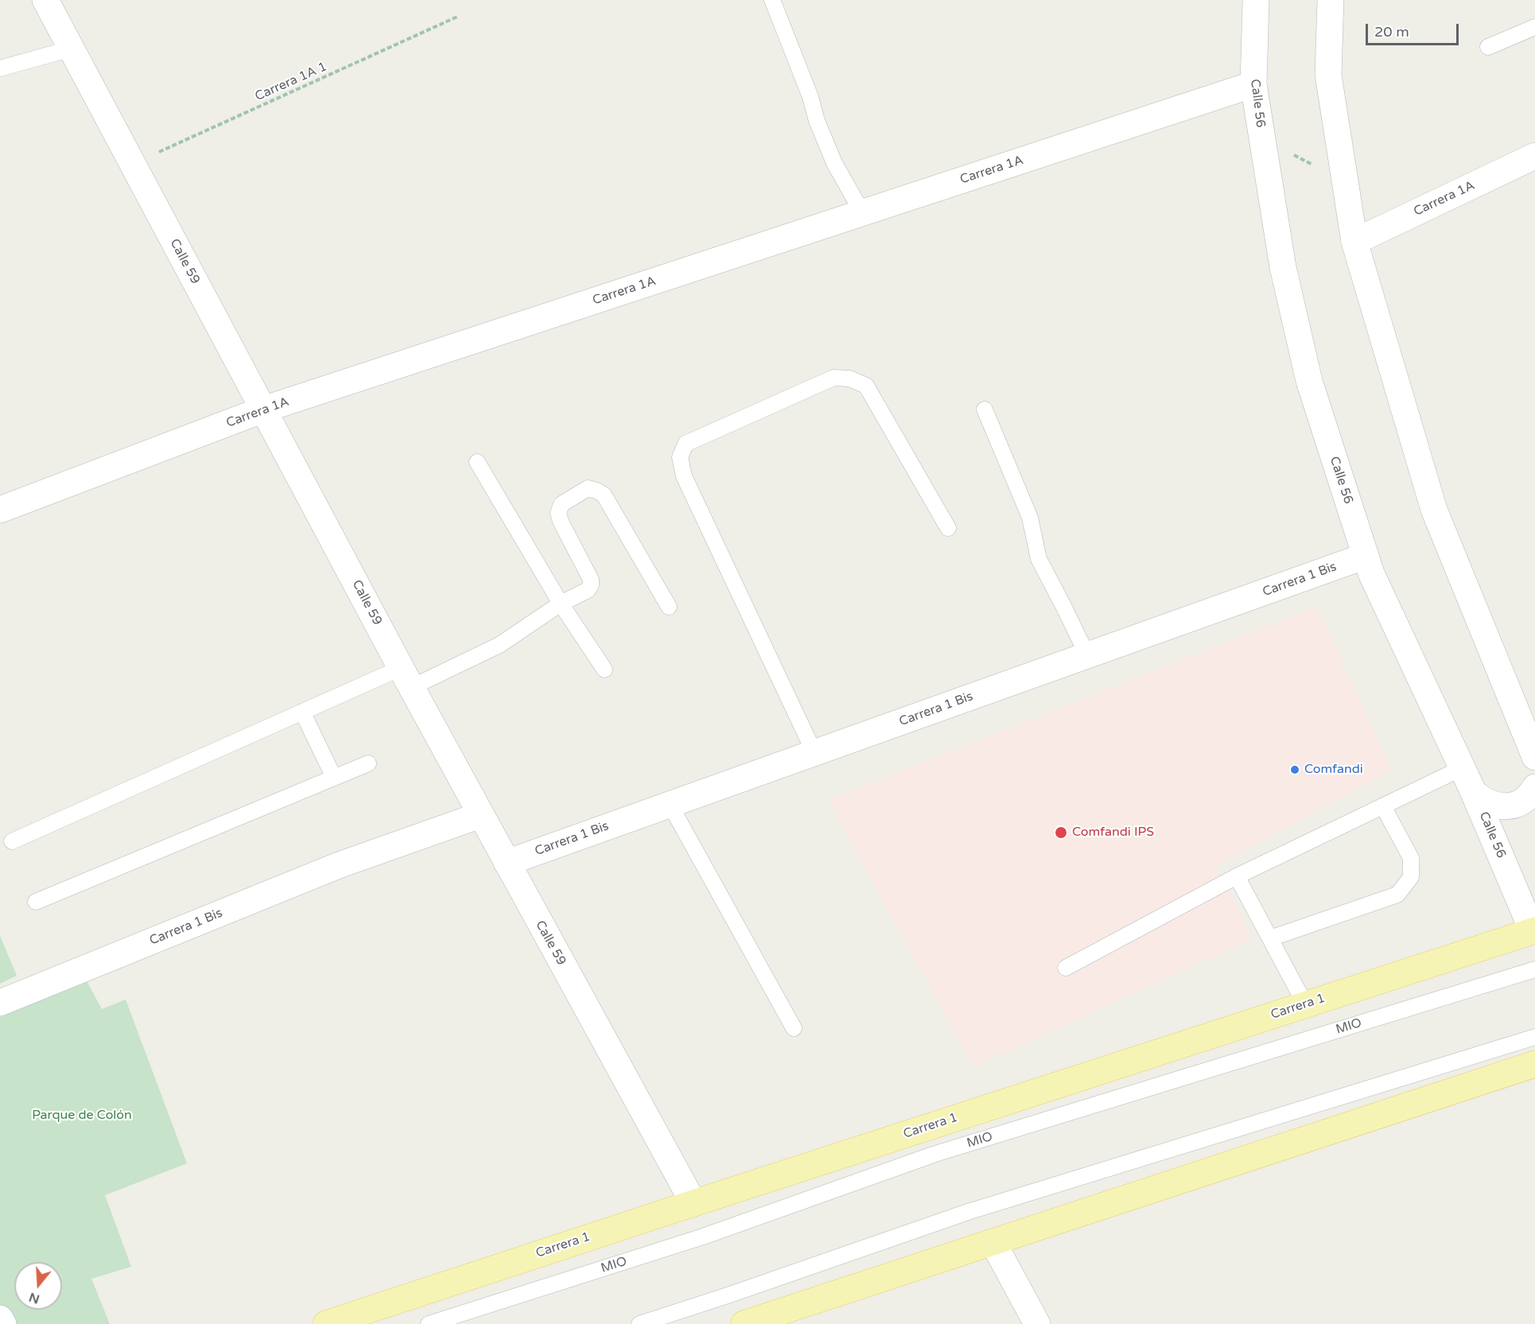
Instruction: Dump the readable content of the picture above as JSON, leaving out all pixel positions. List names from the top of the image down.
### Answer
{
  "streets": {
    "main road": ["Carrera 1"],
    "street": [
      "Calle 56",
      "Carrera 1A",
      "Calle 59",
      "Carrera 1 Bis"
    ],
    "lane": ["MIO"],
    "path": ["Carrera 1A 1"]
  },
  "crossings": [
    ["Carrera 1A 1", "Calle 59"],
    ["Calle 56", "Carrera 1A"],
    ["Calle 56", "Carrera 1 Bis"],
    ["Calle 56", "Carrera 1"],
    ["Carrera 1A", "Calle 59"],
    ["Calle 59", "Carrera 1 Bis"],
    ["Calle 59", "Carrera 1"]
  ],
  "parks": ["Parque de Colón"],
  "places": ["Comfandi", "Comfandi IPS"],
  "scale_bar": "20 m",
  "north": "bottom"
}
